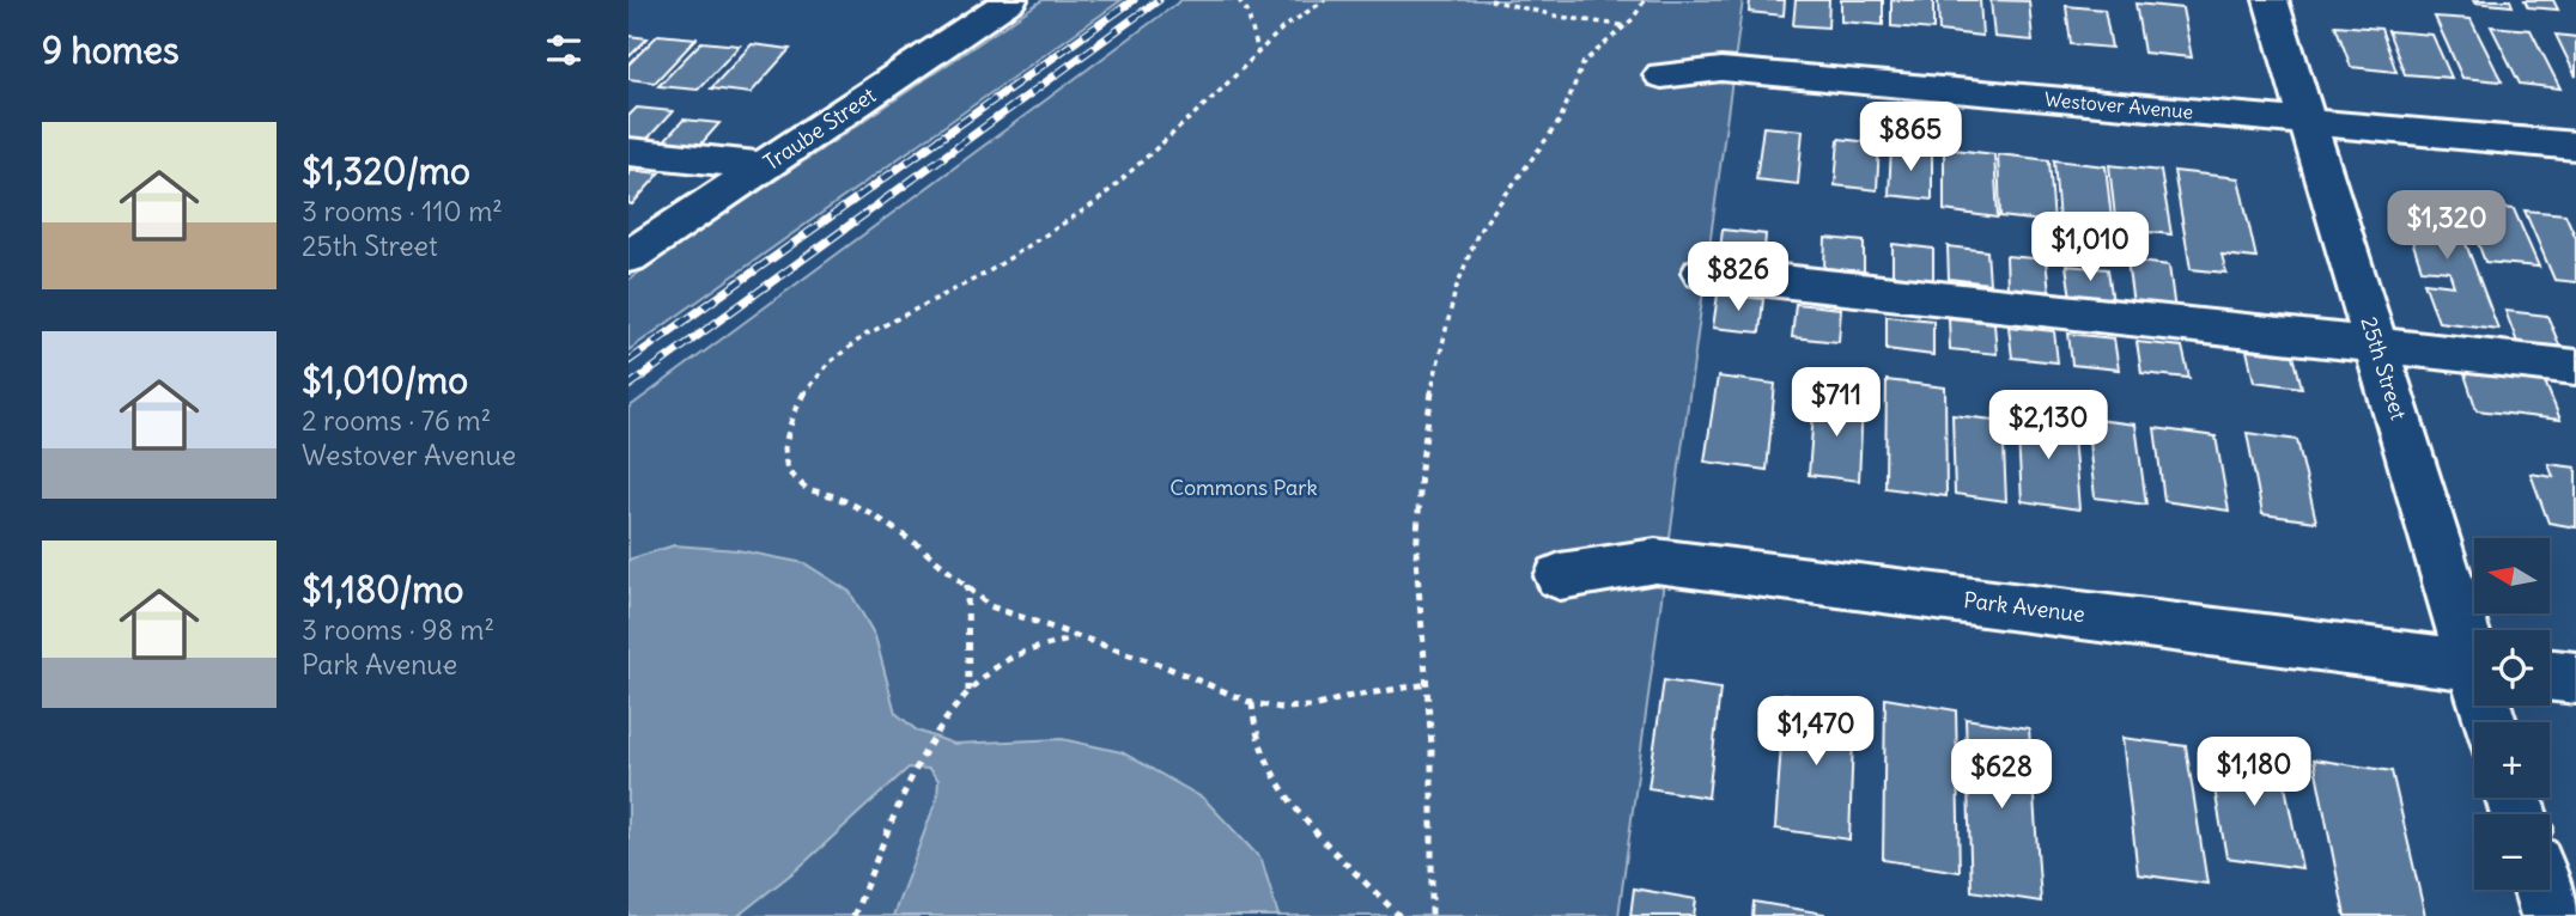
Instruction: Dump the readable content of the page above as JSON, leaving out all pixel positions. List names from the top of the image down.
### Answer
{
  "streets": {
    "street": [
      "Westover Avenue",
      "Traube Street",
      "25th Street",
      "Park Avenue"
    ]
  },
  "crossings": [
    ["Westover Avenue", "25th Street"]
  ],
  "parks": ["Commons Park"],
  "north": "left",
  "page": {
    "heading": "9 homes",
    "list": [
      {
        "name": "$1,320/mo",
        "note": "3 rooms · 110 m² · 25th Street"
      },
      {
        "name": "$1,010/mo",
        "note": "2 rooms · 76 m² · Westover Avenue"
      },
      {
        "name": "$1,180/mo",
        "note": "3 rooms · 98 m² · Park Avenue"
      }
    ],
    "price": [
      "$865",
      "$1,320",
      "$1,010",
      "$826",
      "$711",
      "$2,130",
      "$1,470",
      "$1,180",
      "$628"
    ],
    "map_buttons": ["+", "−"]
  }
}
